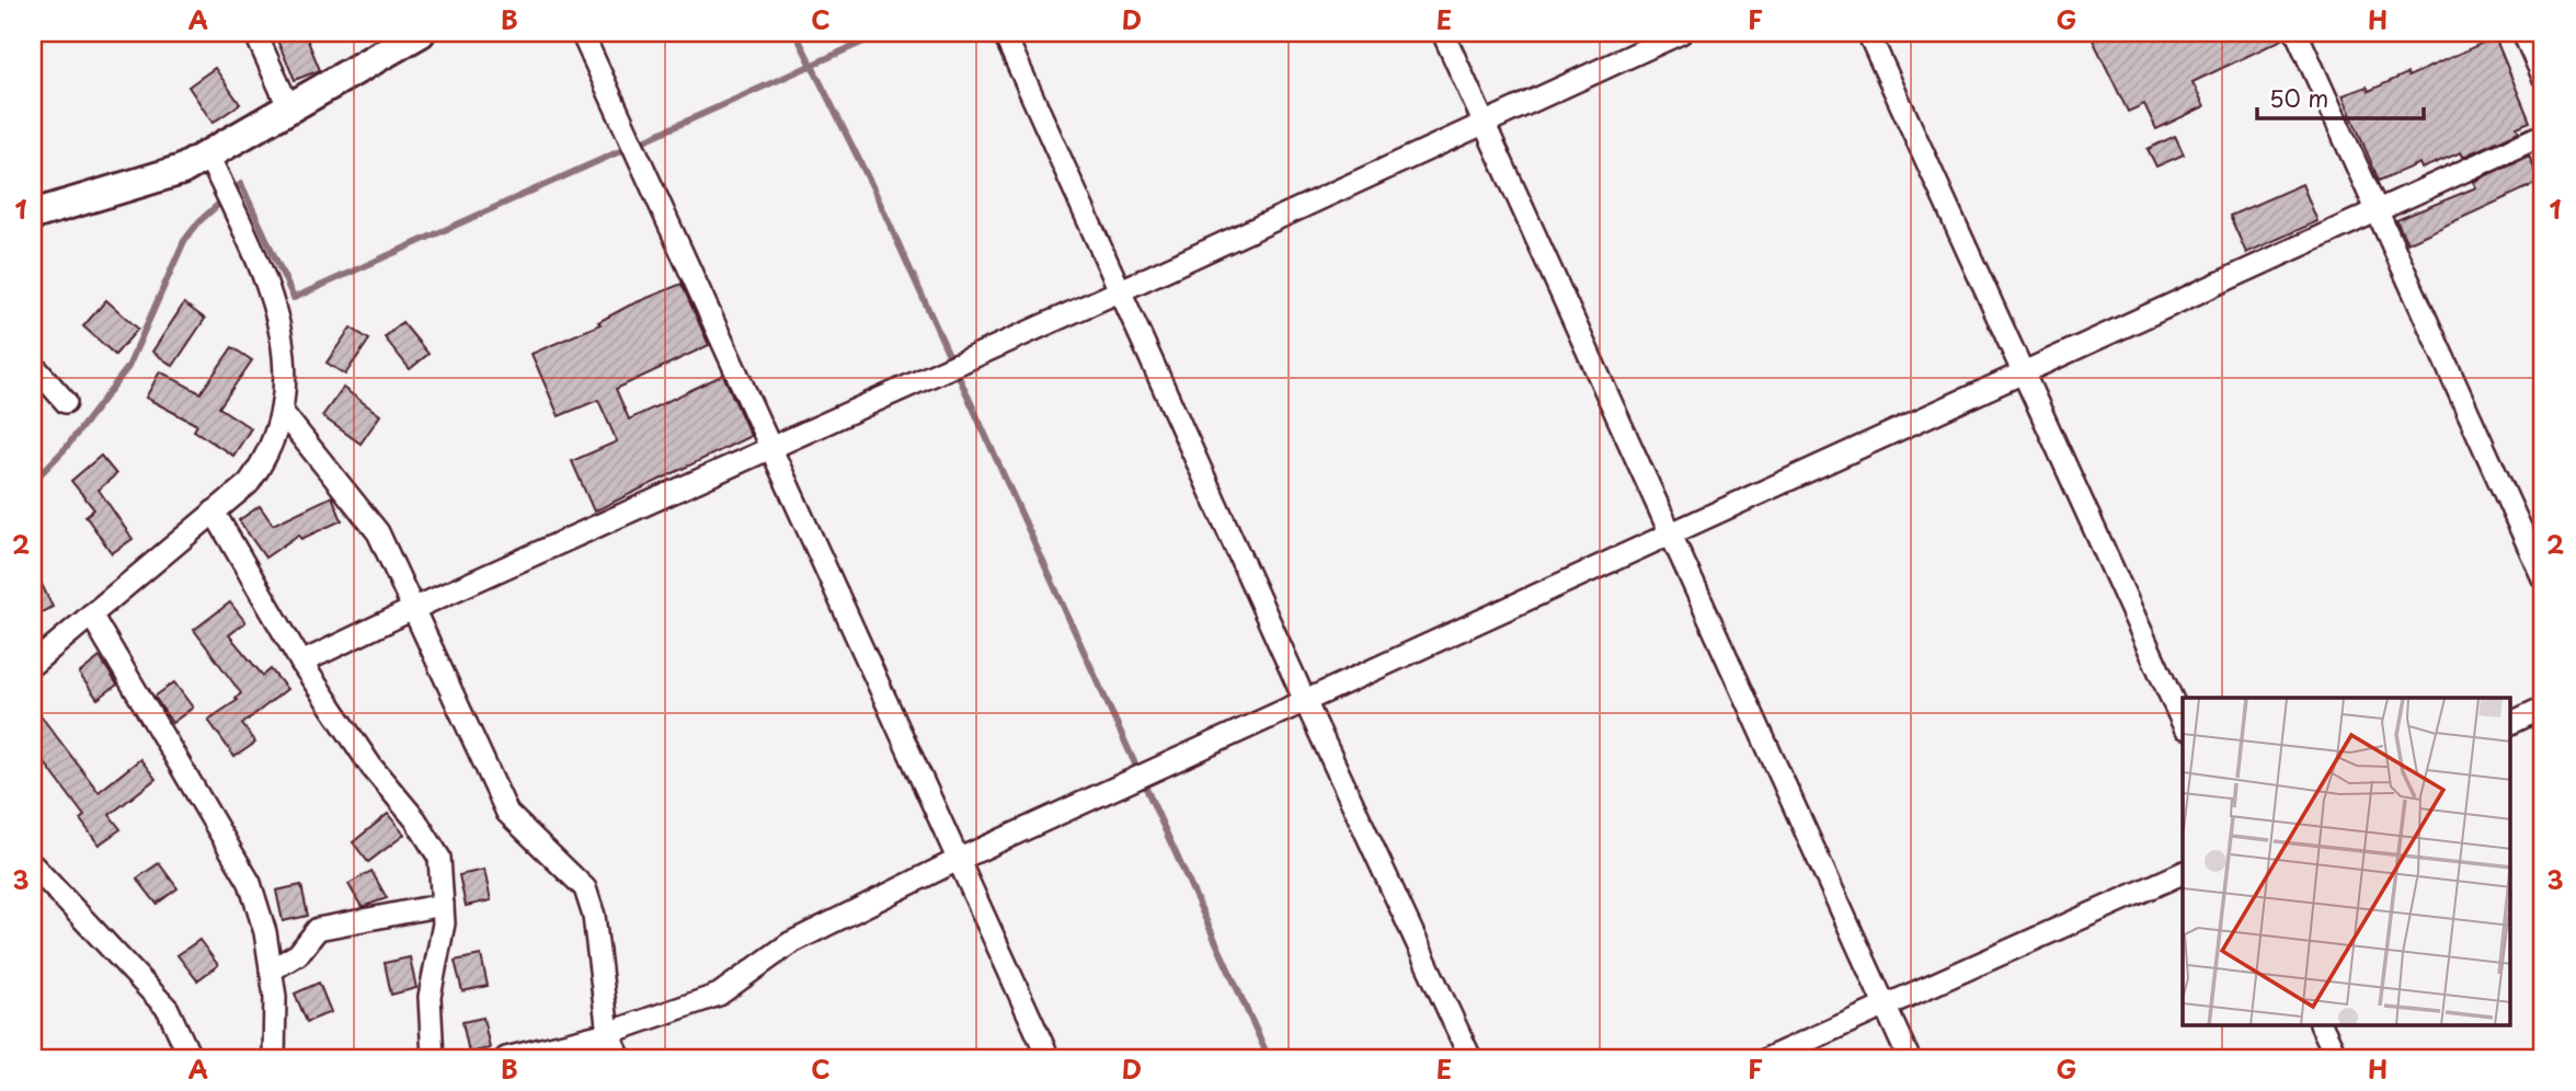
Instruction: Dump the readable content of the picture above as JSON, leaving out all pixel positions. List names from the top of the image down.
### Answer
{
  "scale_bar": "50 m",
  "grid": {
    "columns": [
      "A",
      "B",
      "C",
      "D",
      "E",
      "F",
      "G",
      "H"
    ],
    "rows": ["1", "2", "3"]
  }
}
